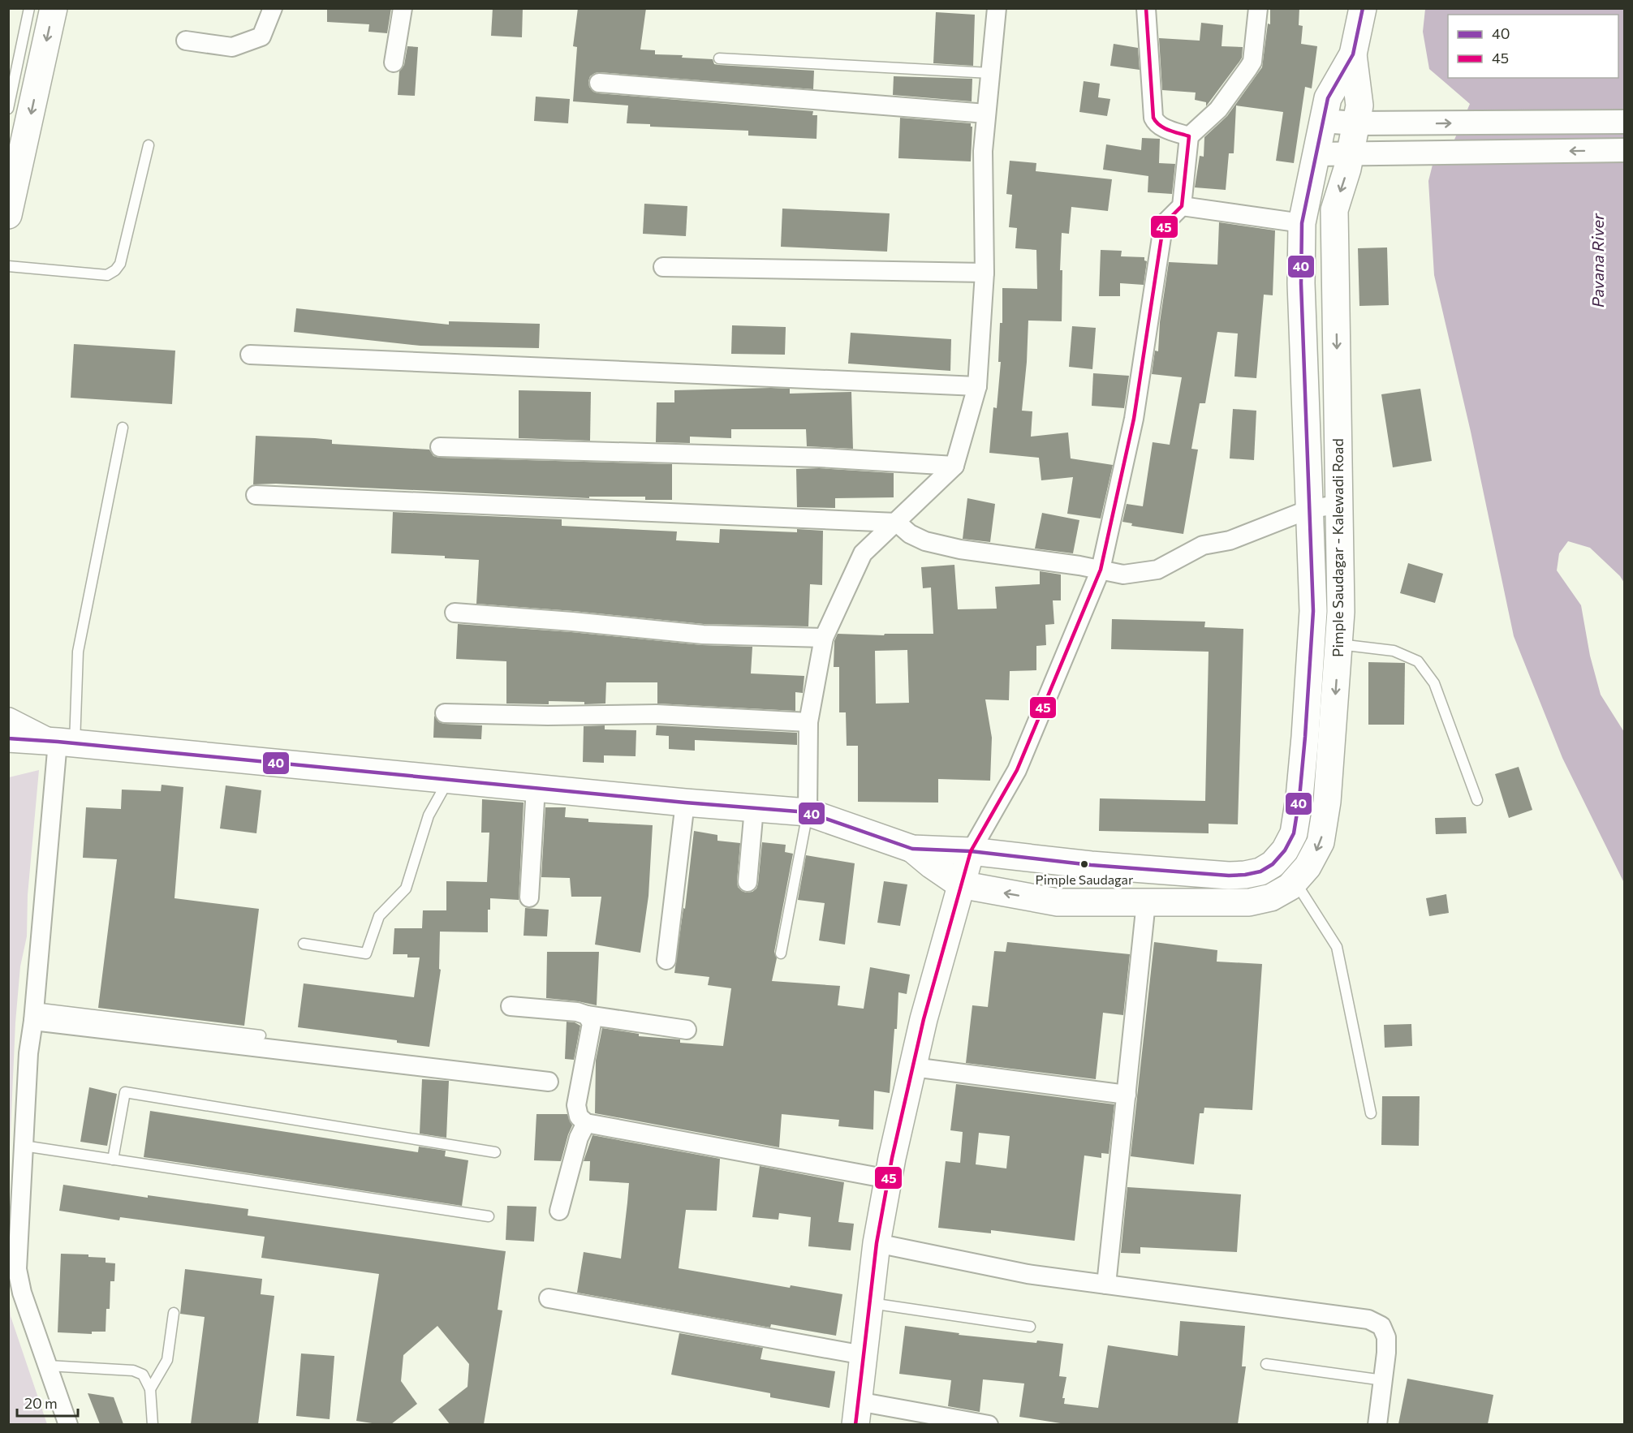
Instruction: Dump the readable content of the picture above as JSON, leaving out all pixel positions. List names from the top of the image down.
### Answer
{
  "streets": {
    "main road": ["Pimple Saudagar - Kalewadi Road"]
  },
  "water": ["Pavana River"],
  "places": ["Pimple Saudagar"],
  "lines": ["transit line 40", "transit line 45"],
  "legend": ["40", "45"],
  "scale_bar": "20 m"
}
